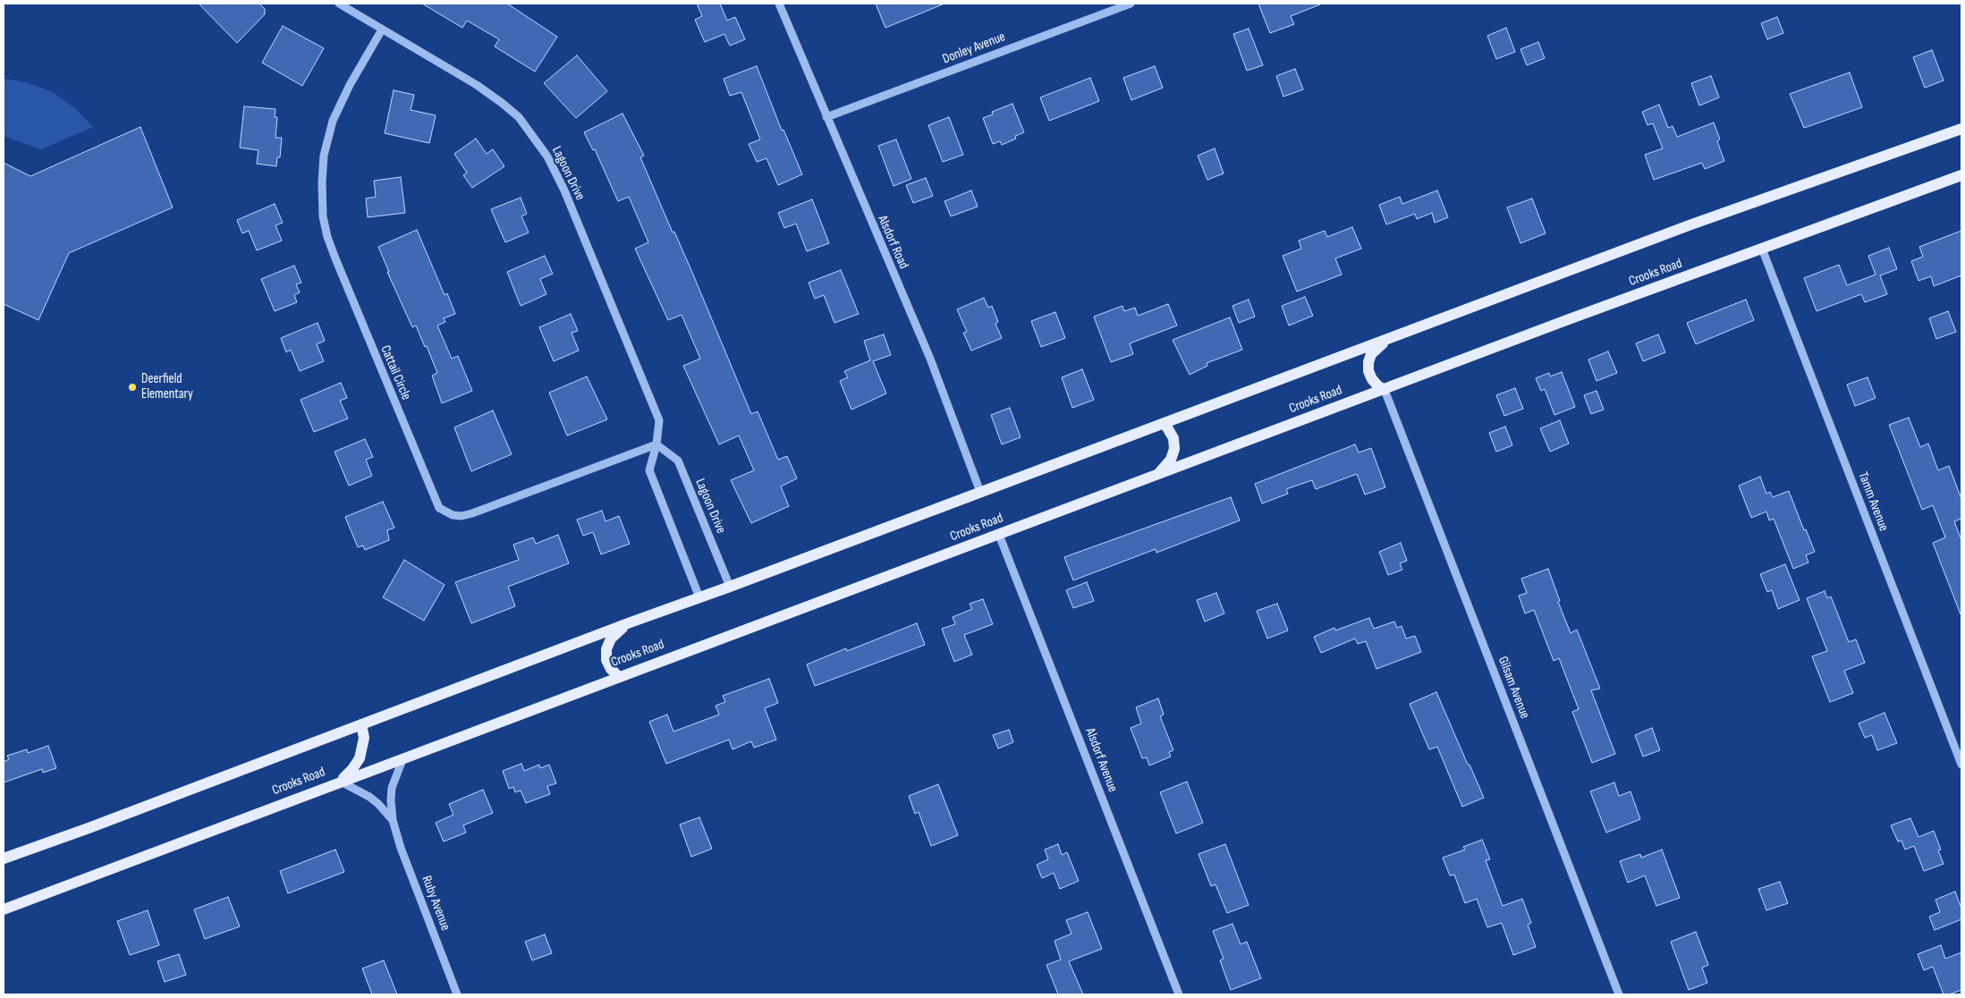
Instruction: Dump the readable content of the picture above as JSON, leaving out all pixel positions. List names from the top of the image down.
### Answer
{
  "streets": {
    "main road": ["Crooks Road"],
    "street": [
      "Donley Avenue",
      "Lagoon Drive",
      "Alsdorf Road",
      "Cattail Circle",
      "Tamm Avenue",
      "Gilsam Avenue",
      "Alsdorf Avenue",
      "Ruby Avenue"
    ]
  },
  "crossings": [
    ["Donley Avenue", "Alsdorf Road"],
    ["Lagoon Drive", "Cattail Circle"],
    ["Crooks Road", "Tamm Avenue"],
    ["Crooks Road", "Gilsam Avenue"],
    ["Crooks Road", "Alsdorf Avenue"],
    ["Crooks Road", "Ruby Avenue"]
  ],
  "places": ["Deerfield Elementary"]
}
